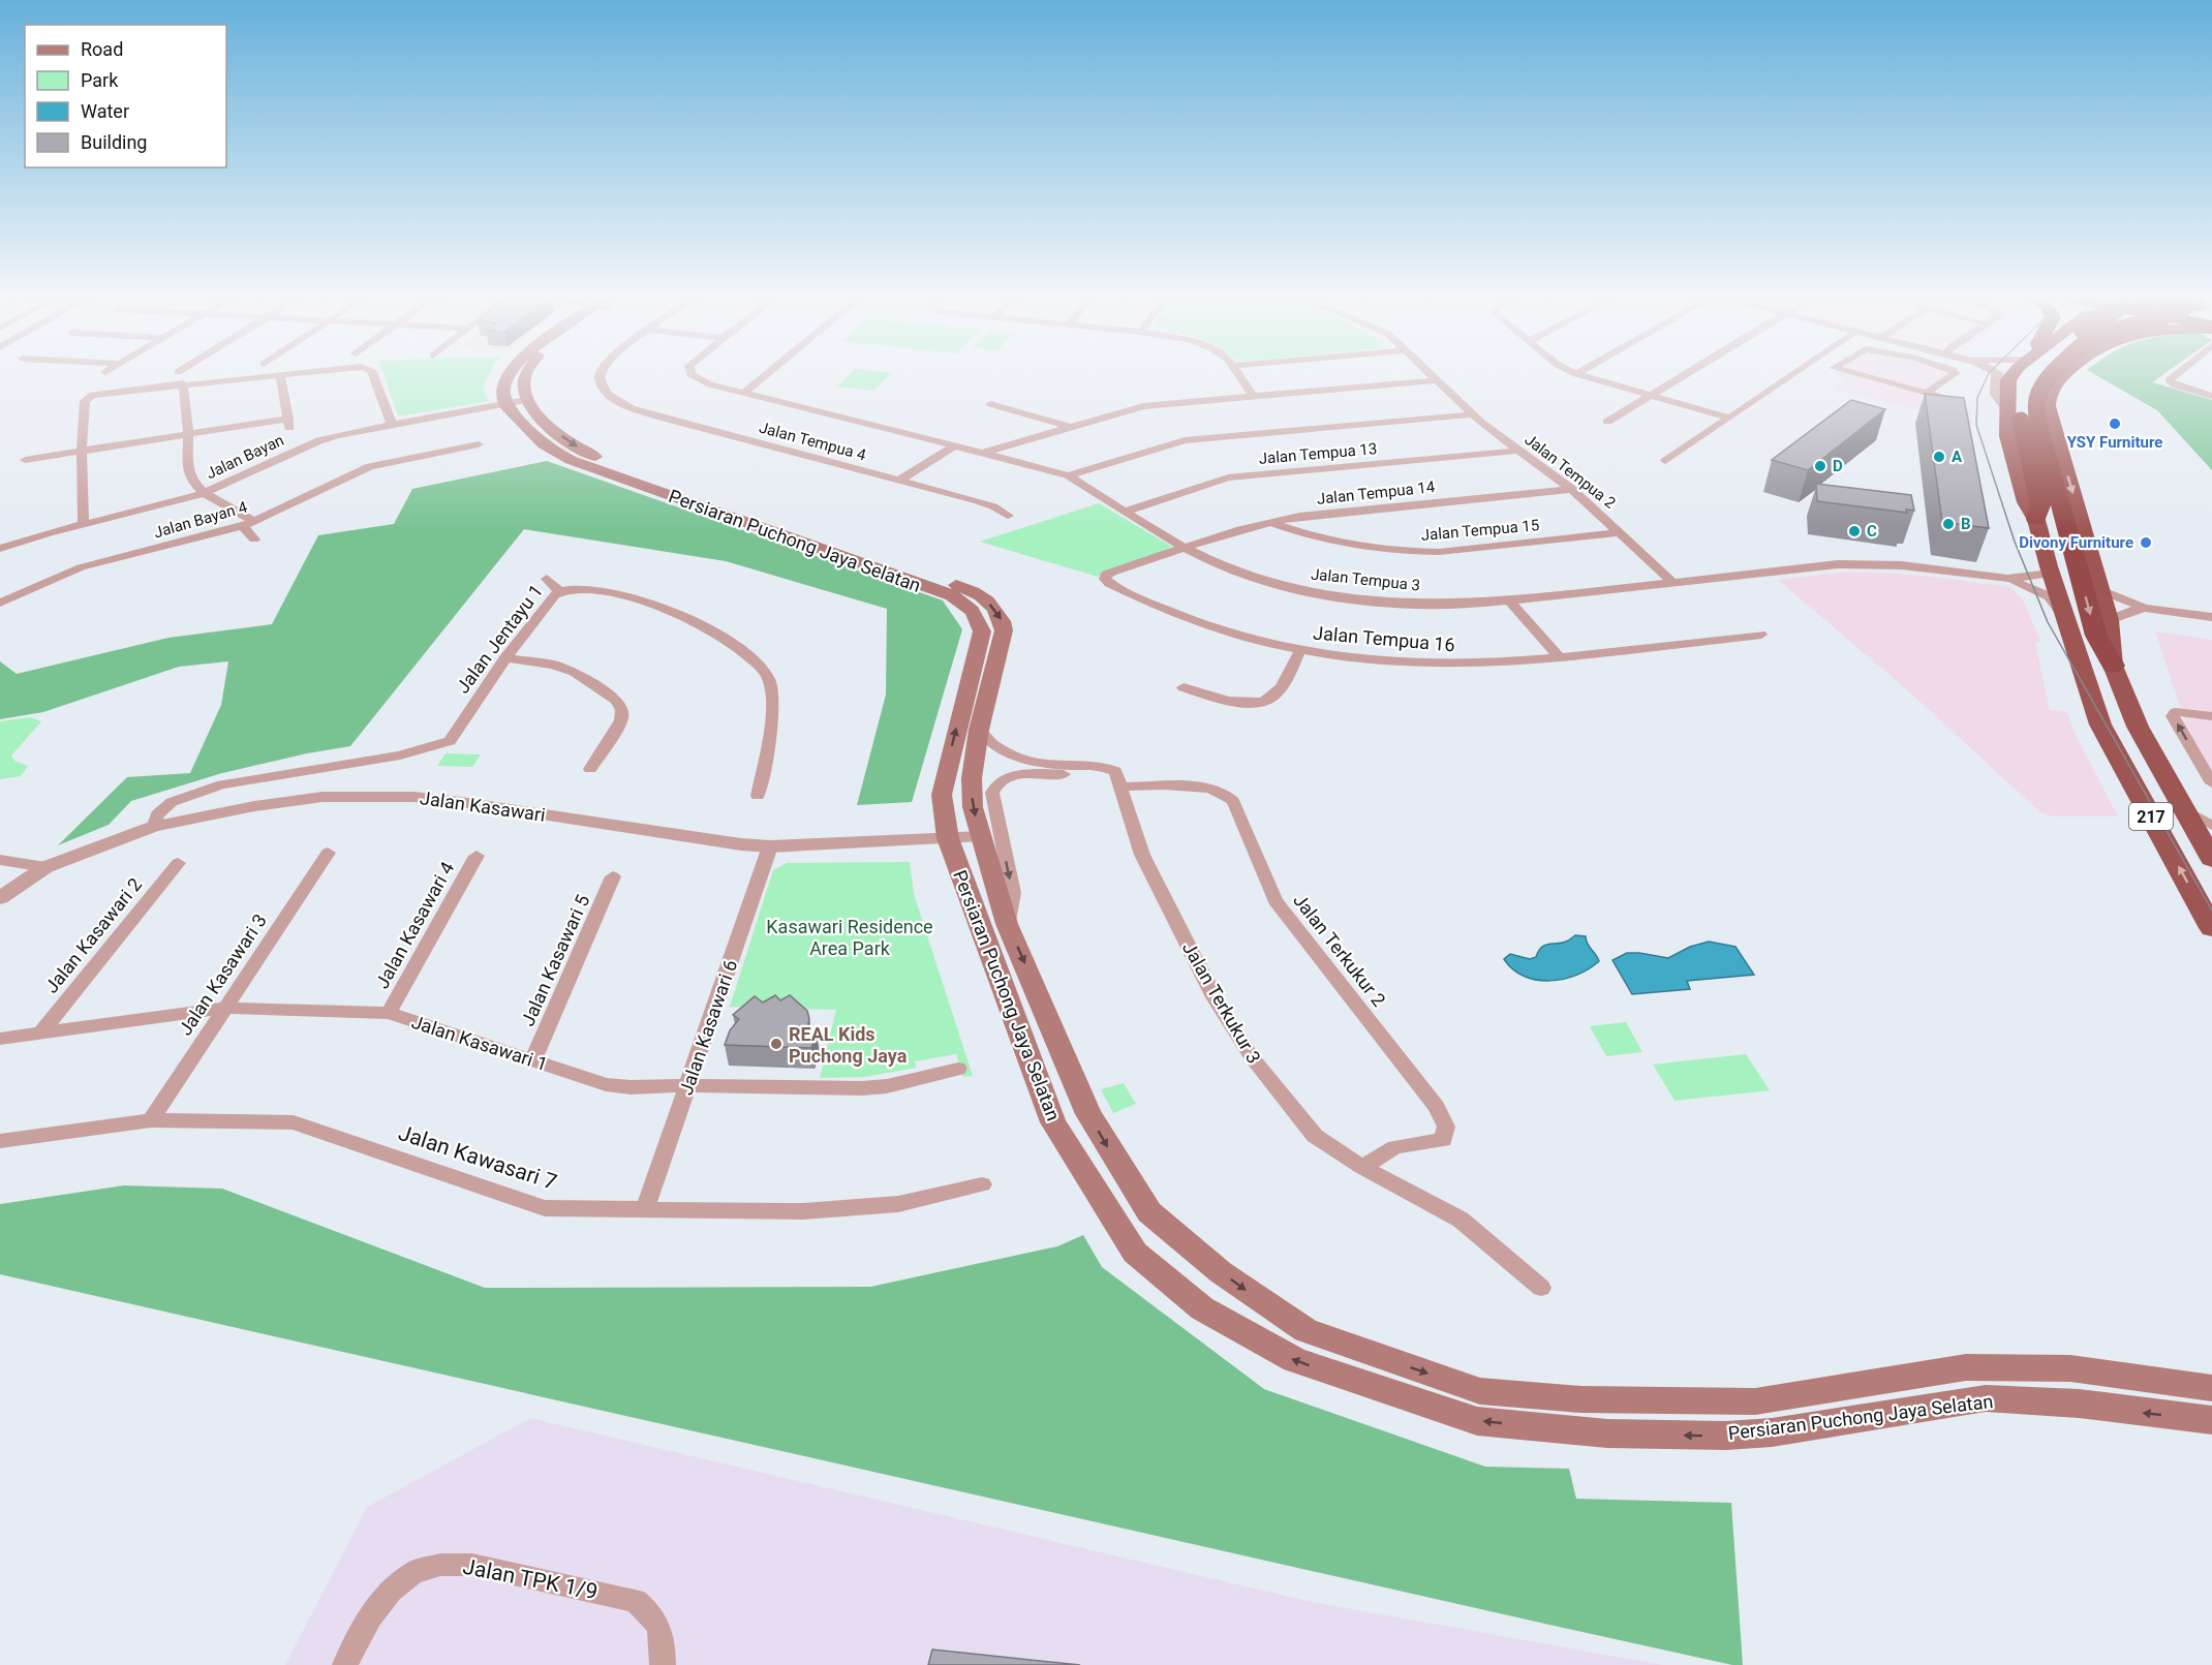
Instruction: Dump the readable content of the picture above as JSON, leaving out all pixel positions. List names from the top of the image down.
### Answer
{
  "streets": {
    "highway": ["217"],
    "main road": ["Persiaran Puchong Jaya Selatan"],
    "street": [
      "Jalan Tempua 4",
      "Jalan Tempua 13",
      "Jalan Bayan",
      "Jalan Tempua 2",
      "Jalan Tempua 14",
      "Jalan Bayan 4",
      "Jalan Tempua 15",
      "Jalan Tempua 3",
      "Jalan Jentayu 1",
      "Jalan Tempua 16",
      "Jalan Kasawari",
      "Jalan Kasawari 4",
      "Jalan Kasawari 2",
      "Jalan Terkukur 2",
      "Jalan Kasawari 5",
      "Jalan Kasawari 3",
      "Jalan Terkukur 3",
      "Jalan Kasawari 6",
      "Jalan Kasawari 1",
      "Jalan Kawasari 7",
      "Jalan TPK 1/9"
    ]
  },
  "crossings": [
    ["Jalan Tempua 13", "Jalan Tempua 2"],
    ["Jalan Tempua 13", "Jalan Tempua 3"],
    ["Jalan Bayan", "Persiaran Puchong Jaya Selatan"],
    ["Jalan Tempua 2", "Jalan Tempua 14"],
    ["Jalan Tempua 2", "Jalan Tempua 15"],
    ["Jalan Tempua 2", "Jalan Tempua 3"],
    ["Jalan Tempua 14", "Jalan Tempua 15"],
    ["Jalan Tempua 14", "Jalan Tempua 3"],
    ["Jalan Tempua 14", "Jalan Tempua 16"],
    ["Persiaran Puchong Jaya Selatan", "Jalan Kasawari"],
    ["Jalan Tempua 3", "Jalan Tempua 16"],
    ["Jalan Tempua 3", "217"],
    ["Jalan Jentayu 1", "Jalan Kasawari"],
    ["Jalan Kasawari", "Jalan Kasawari 6"],
    ["Jalan Kasawari 4", "Jalan Kasawari 1"],
    ["Jalan Kasawari 2", "Jalan Kasawari 1"],
    ["Jalan Terkukur 2", "Jalan Terkukur 3"],
    ["Jalan Kasawari 5", "Jalan Kasawari 1"],
    ["Jalan Kasawari 3", "Jalan Kasawari 1"],
    ["Jalan Kasawari 3", "Jalan Kawasari 7"],
    ["Jalan Kasawari 6", "Jalan Kasawari 1"],
    ["Jalan Kasawari 6", "Jalan Kawasari 7"]
  ],
  "parks": ["Kasawari Residence Area Park"],
  "places": [
    "YSY Furniture",
    "A",
    "D",
    "B",
    "C",
    "Divony Furniture",
    "REAL Kids Puchong Jaya"
  ],
  "legend": [
    "Road",
    "Park",
    "Water",
    "Building"
  ]
}
